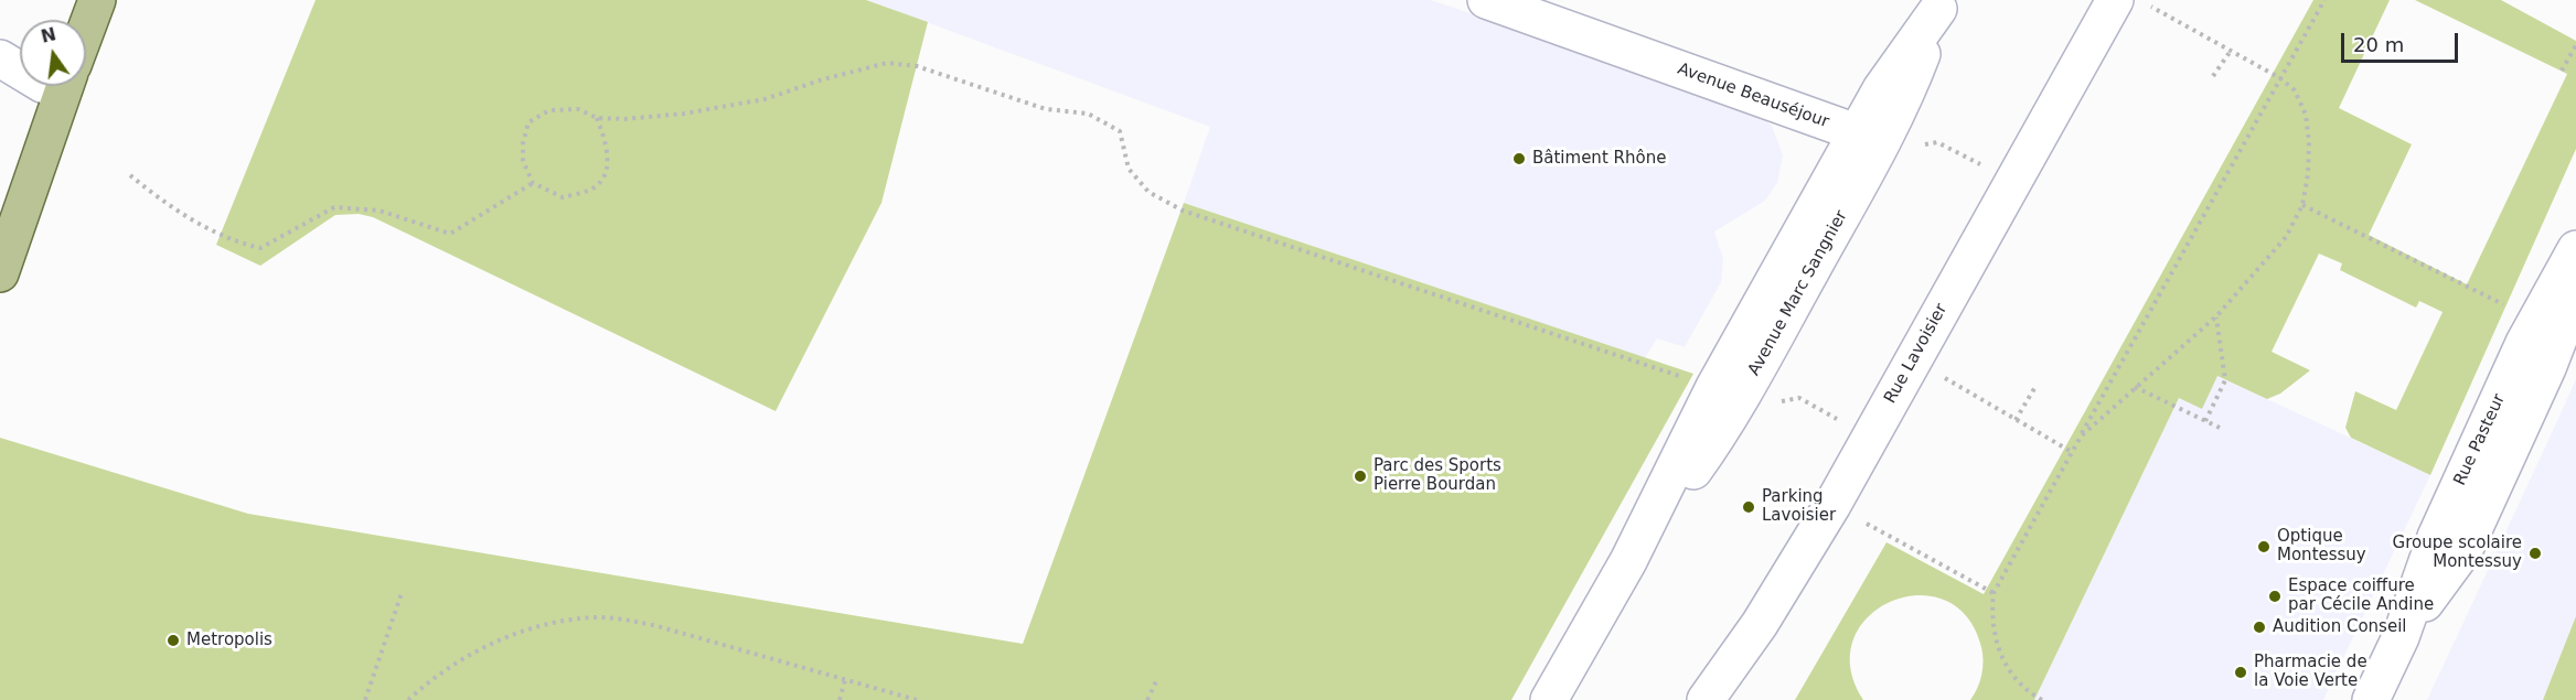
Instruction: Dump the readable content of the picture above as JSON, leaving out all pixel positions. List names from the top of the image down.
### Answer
{
  "streets": {
    "street": [
      "Avenue Beauséjour",
      "Avenue Marc Sangnier",
      "Rue Lavoisier",
      "Rue Pasteur"
    ]
  },
  "crossings": [
    ["Avenue Beauséjour", "Avenue Marc Sangnier"]
  ],
  "places": [
    "Bâtiment Rhône",
    "Parc des Sports Pierre Bourdan",
    "Parking Lavoisier",
    "Optique Montessuy",
    "Groupe scolaire Montessuy",
    "Espace coiffure par Cécile Andine",
    "Audition Conseil",
    "Metropolis",
    "Pharmacie de la Voie Verte"
  ],
  "scale_bar": "20 m",
  "north": "top"
}
